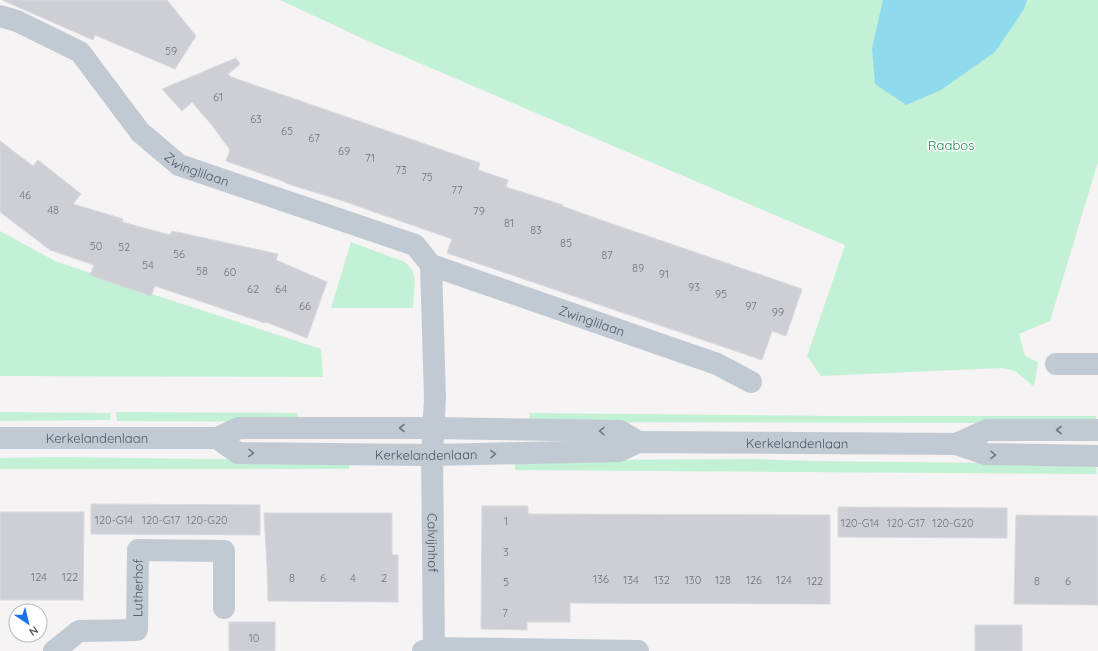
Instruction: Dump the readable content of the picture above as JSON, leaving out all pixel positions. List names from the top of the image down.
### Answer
{
  "streets": {
    "street": [
      "Zwinglilaan",
      "Kerkelandenlaan",
      "Calvijnhof",
      "Lutherhof"
    ]
  },
  "crossings": [
    ["Kerkelandenlaan", "Calvijnhof"]
  ],
  "parks": ["Raabos"],
  "house_numbers": [
    "59",
    "61",
    "63",
    "65",
    "67",
    "69",
    "71",
    "73",
    "75",
    "77",
    "46",
    "48",
    "79",
    "81",
    "83",
    "85",
    "50",
    "52",
    "56",
    "87",
    "54",
    "89",
    "58",
    "60",
    "91",
    "93",
    "62",
    "64",
    "95",
    "66",
    "97",
    "99",
    "120-G14",
    "120-G17",
    "120-G20",
    "1",
    "120-G14",
    "120-G17",
    "120-G20",
    "3",
    "124",
    "122",
    "8",
    "6",
    "4",
    "2",
    "136",
    "134",
    "132",
    "130",
    "128",
    "126",
    "124",
    "122",
    "8",
    "6",
    "5",
    "7",
    "10"
  ],
  "north": "bottom right"
}
